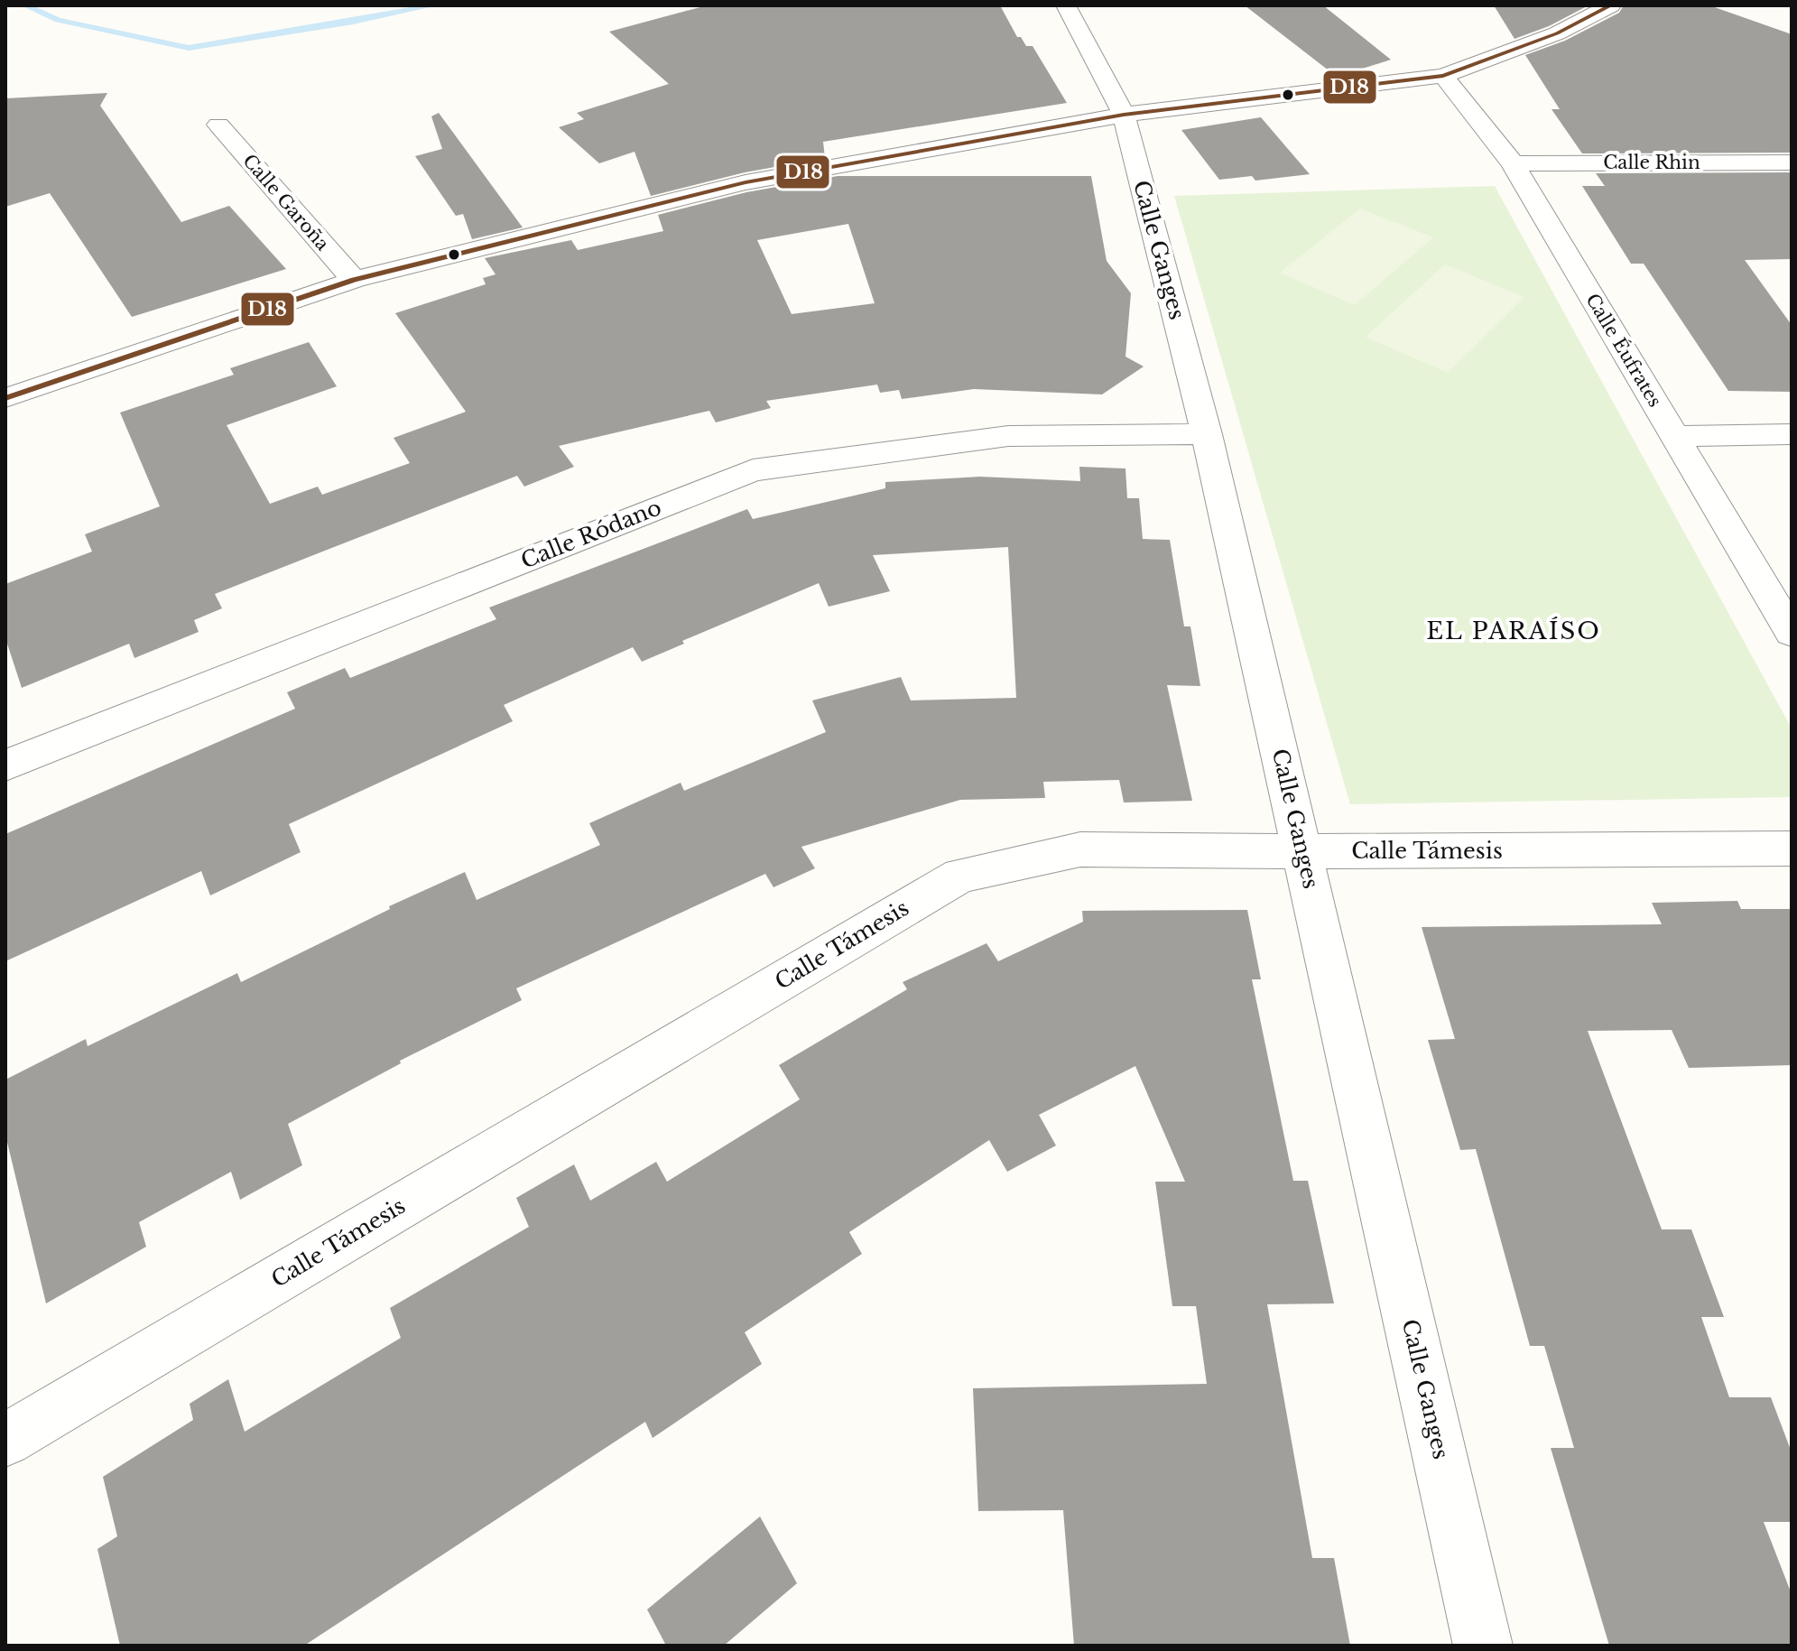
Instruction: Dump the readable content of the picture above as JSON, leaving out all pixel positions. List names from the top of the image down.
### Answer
{
  "streets": {
    "street": [
      "Calle Rhin",
      "Calle Garoña",
      "Calle Ganges",
      "Calle Éufrates",
      "Calle Ródano",
      "Calle Támesis"
    ]
  },
  "crossings": [
    ["Calle Rhin", "Calle Éufrates"],
    ["Calle Ganges", "Calle Ródano"],
    ["Calle Ganges", "Calle Támesis"]
  ],
  "districts": ["EL PARAÍSO"],
  "lines": ["transit line D18"]
}
